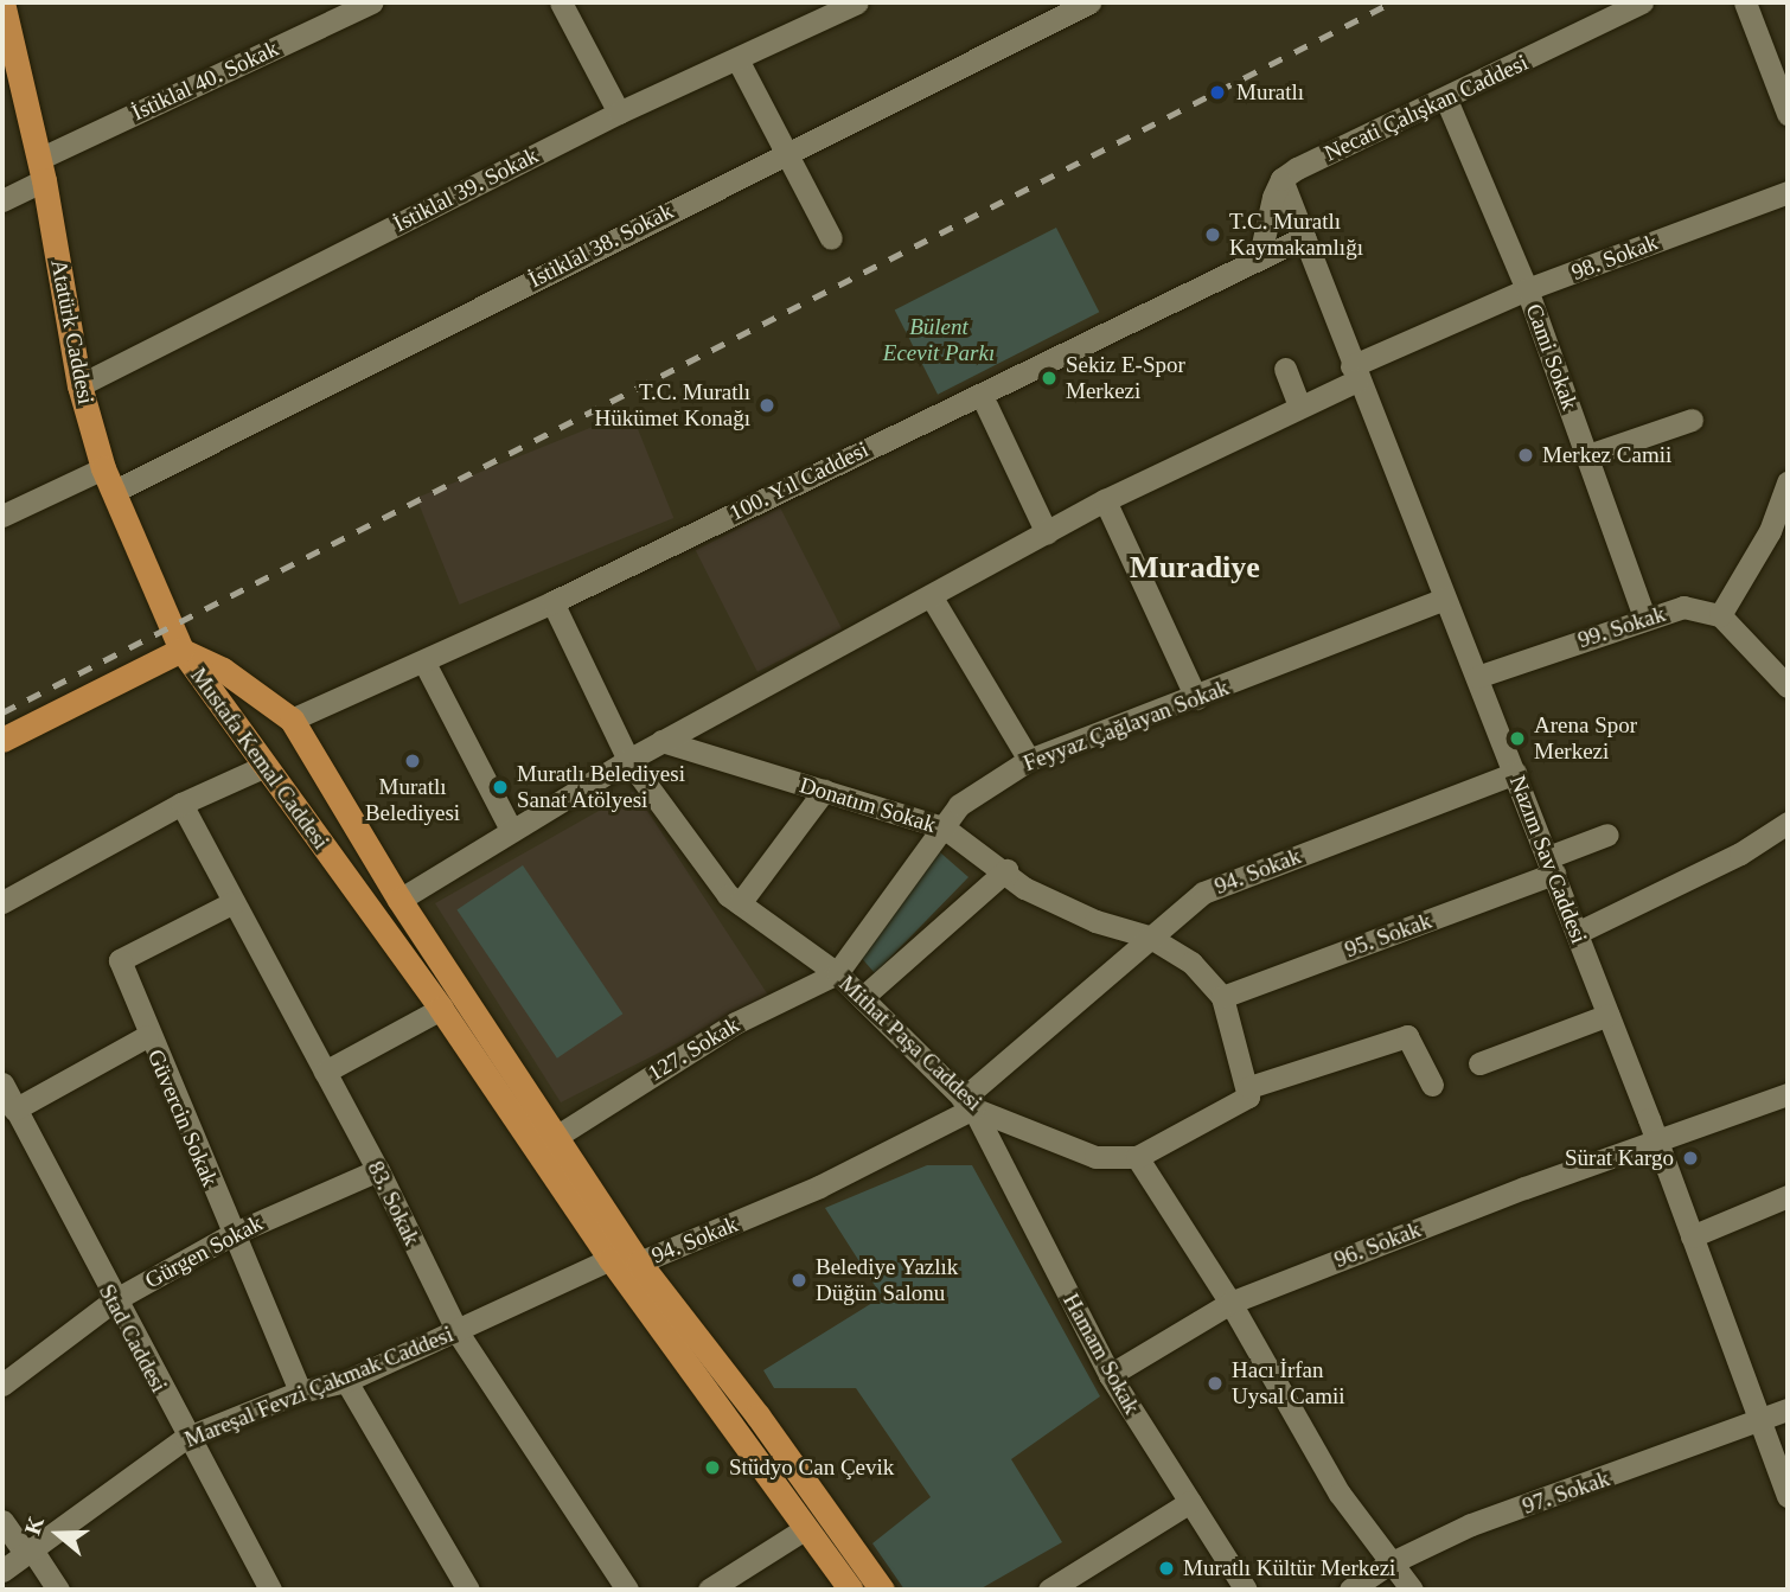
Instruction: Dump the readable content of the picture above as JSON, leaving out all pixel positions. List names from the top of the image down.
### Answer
{
  "streets": {
    "main road": ["Atatürk Caddesi", "Mustafa Kemal Caddesi"],
    "street": [
      "İstiklal 40. Sokak",
      "Necati Çalışkan Caddesi",
      "İstiklal 39. Sokak",
      "İstiklal 38. Sokak",
      "98. Sokak",
      "Cami Sokak",
      "100. Yıl Caddesi",
      "99. Sokak",
      "Feyyaz Çağlayan Sokak",
      "Donatım Sokak",
      "Nazım Sav Caddesi",
      "94. Sokak",
      "95. Sokak",
      "Mithat Paşa Caddesi",
      "127. Sokak",
      "Güvercin Sokak",
      "83. Sokak",
      "96. Sokak",
      "Gürgen Sokak",
      "Stad Caddesi",
      "Hamam Sokak",
      "Mareşal Fevzi Çakmak Caddesi",
      "97. Sokak"
    ]
  },
  "crossings": [
    ["İstiklal 40. Sokak", "Atatürk Caddesi"],
    ["Necati Çalışkan Caddesi", "Cami Sokak"],
    ["Necati Çalışkan Caddesi", "Nazım Sav Caddesi"],
    ["İstiklal 39. Sokak", "Atatürk Caddesi"],
    ["İstiklal 38. Sokak", "Atatürk Caddesi"],
    ["98. Sokak", "Cami Sokak"],
    ["98. Sokak", "Mustafa Kemal Caddesi"],
    ["98. Sokak", "Donatım Sokak"],
    ["98. Sokak", "Nazım Sav Caddesi"],
    ["98. Sokak", "Mithat Paşa Caddesi"],
    ["Atatürk Caddesi", "Mustafa Kemal Caddesi"],
    ["Cami Sokak", "99. Sokak"],
    ["100. Yıl Caddesi", "Mustafa Kemal Caddesi"],
    ["100. Yıl Caddesi", "Nazım Sav Caddesi"],
    ["100. Yıl Caddesi", "Mithat Paşa Caddesi"],
    ["99. Sokak", "Nazım Sav Caddesi"],
    ["Feyyaz Çağlayan Sokak", "Donatım Sokak"],
    ["Feyyaz Çağlayan Sokak", "Nazım Sav Caddesi"],
    ["Feyyaz Çağlayan Sokak", "Mithat Paşa Caddesi"],
    ["Feyyaz Çağlayan Sokak", "127. Sokak"],
    ["Mustafa Kemal Caddesi", "94. Sokak"],
    ["Mustafa Kemal Caddesi", "127. Sokak"],
    ["Mustafa Kemal Caddesi", "Mareşal Fevzi Çakmak Caddesi"],
    ["Donatım Sokak", "94. Sokak"],
    ["Donatım Sokak", "95. Sokak"],
    ["Nazım Sav Caddesi", "94. Sokak"],
    ["Nazım Sav Caddesi", "95. Sokak"],
    ["Nazım Sav Caddesi", "96. Sokak"],
    ["Nazım Sav Caddesi", "97. Sokak"],
    ["94. Sokak", "Mithat Paşa Caddesi"],
    ["94. Sokak", "Hamam Sokak"],
    ["Mithat Paşa Caddesi", "127. Sokak"],
    ["Mithat Paşa Caddesi", "Hamam Sokak"],
    ["Güvercin Sokak", "83. Sokak"],
    ["Güvercin Sokak", "Gürgen Sokak"],
    ["Güvercin Sokak", "Mareşal Fevzi Çakmak Caddesi"],
    ["83. Sokak", "Gürgen Sokak"],
    ["83. Sokak", "Mareşal Fevzi Çakmak Caddesi"],
    ["96. Sokak", "Hamam Sokak"],
    ["Gürgen Sokak", "Stad Caddesi"],
    ["Stad Caddesi", "Mareşal Fevzi Çakmak Caddesi"]
  ],
  "districts": ["Muradiye"],
  "parks": ["Bülent Ecevit Parkı"],
  "places": [
    "Muratlı",
    "T.C. Muratlı Kaymakamlığı",
    "Sekiz E-Spor Merkezi",
    "T.C. Muratlı Hükümet Konağı",
    "Merkez Camii",
    "Arena Spor Merkezi",
    "Muratlı Belediyesi",
    "Muratlı Belediyesi Sanat Atölyesi",
    "Sürat Kargo",
    "Belediye Yazlık Düğün Salonu",
    "Hacı İrfan Uysal Camii",
    "Stüdyo Can Çevik",
    "Muratlı Kültür Merkezi"
  ],
  "north": "left"
}
